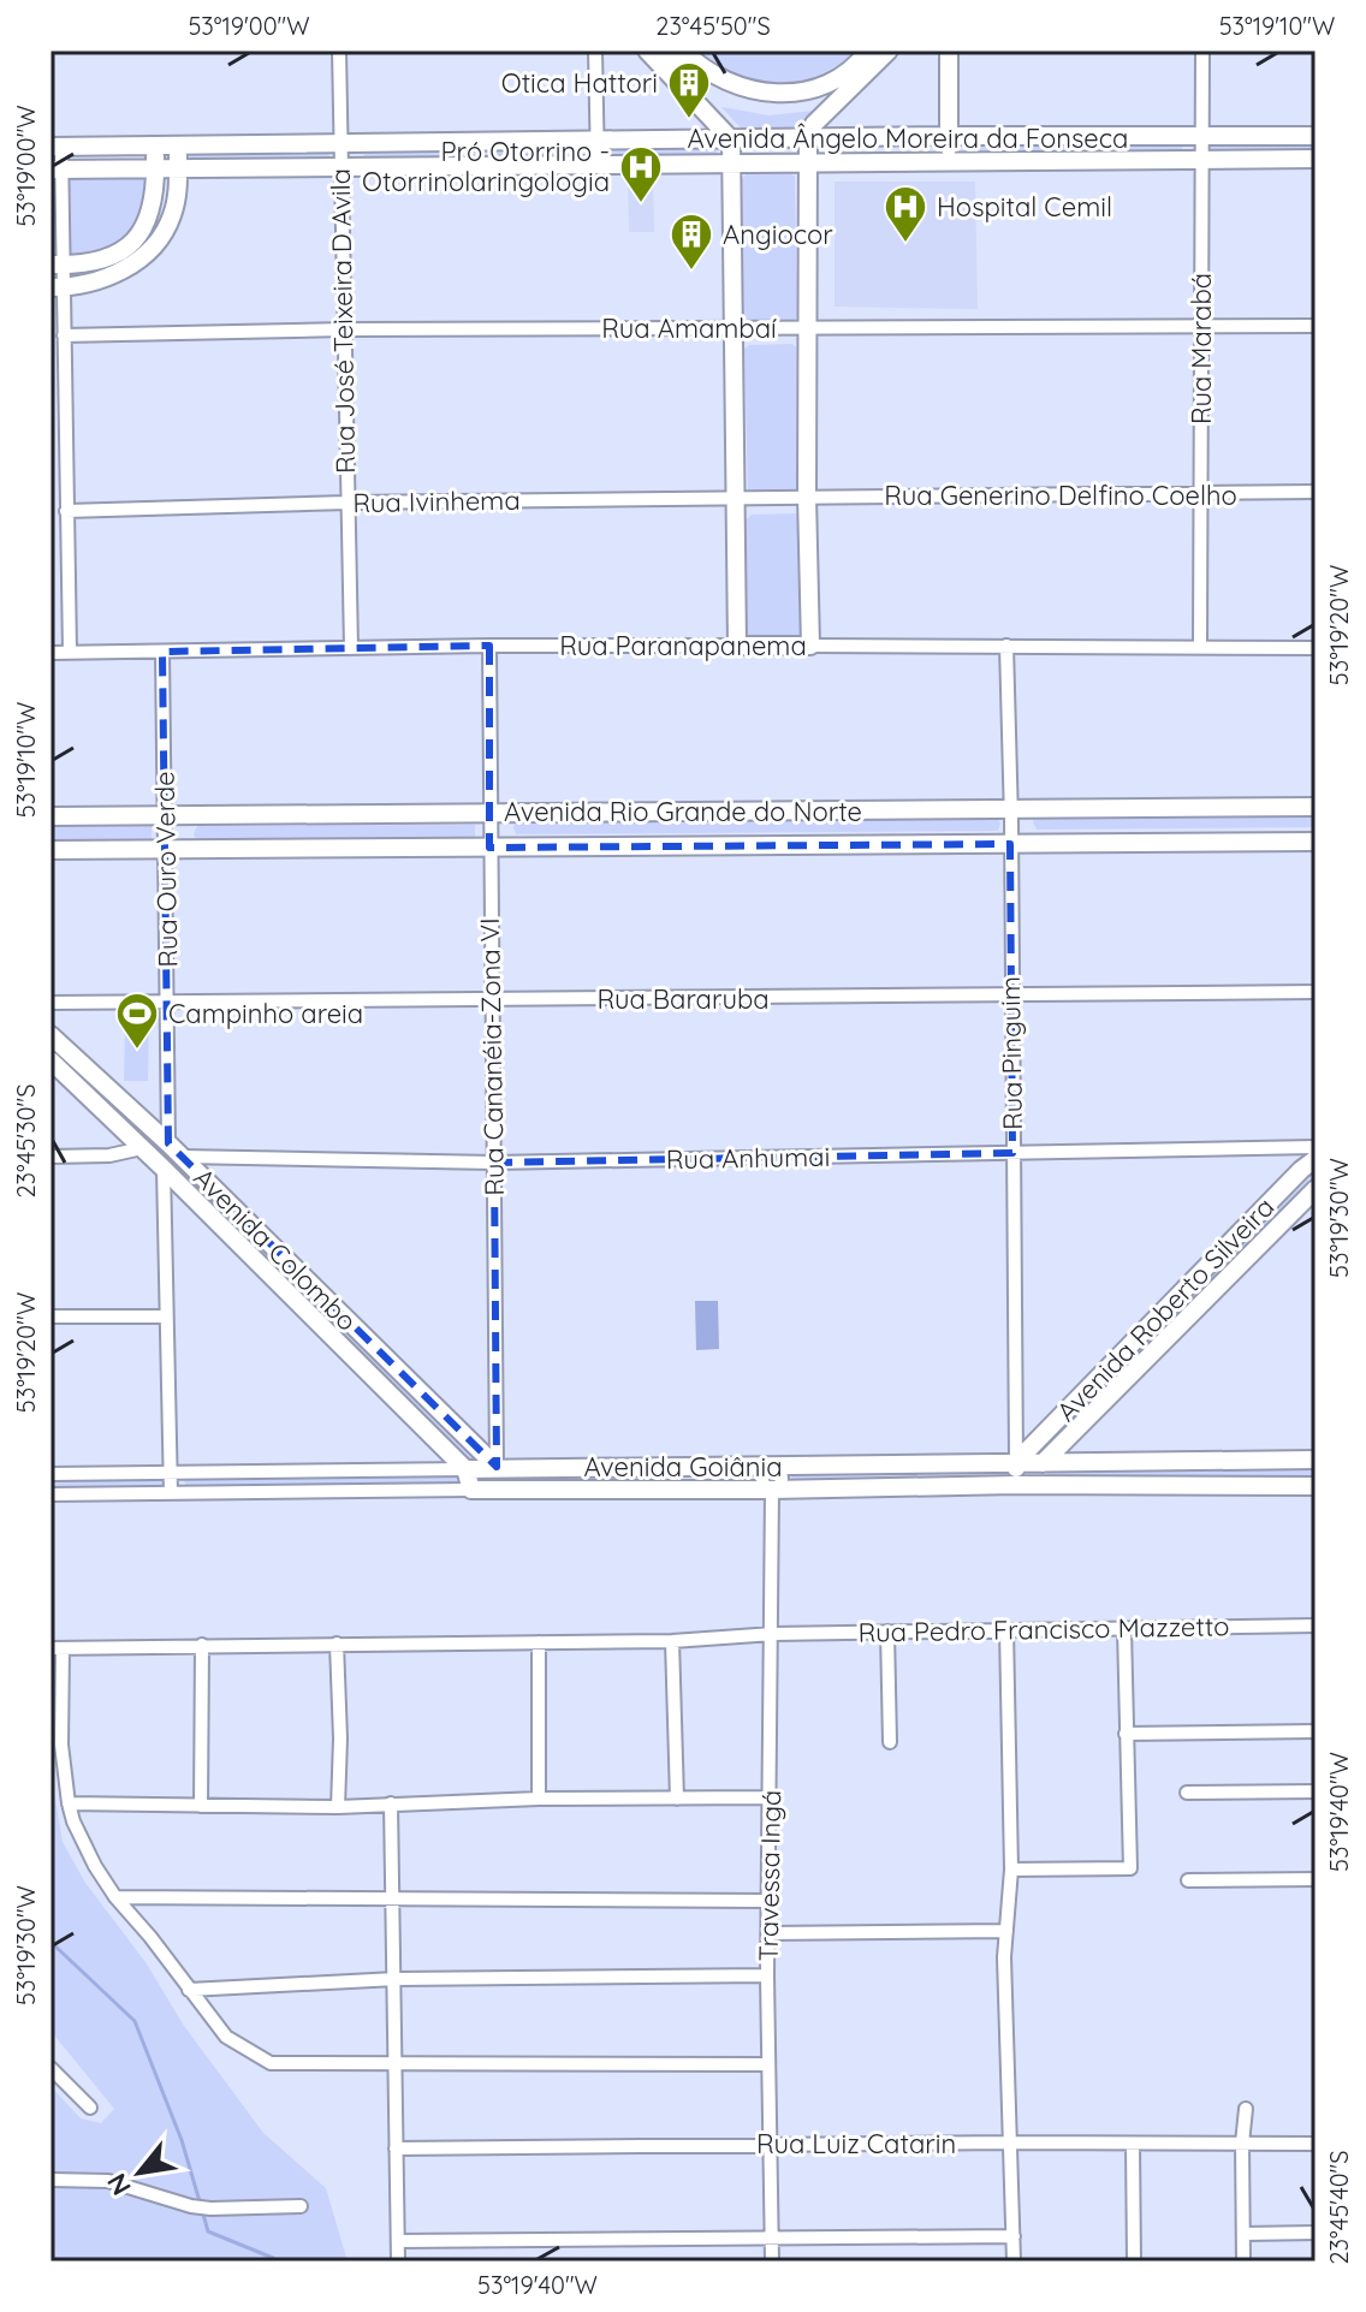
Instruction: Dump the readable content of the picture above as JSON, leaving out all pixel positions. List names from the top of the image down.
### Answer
{
  "streets": {
    "street": [
      "Avenida Ângelo Moreira da Fonseca",
      "Rua José Teixeira D Avila",
      "Rua Amambaí",
      "Rua Marabá",
      "Rua Generino Delfino Coelho",
      "Rua Ivinhema",
      "Rua Paranapanema",
      "Avenida Rio Grande do Norte",
      "Rua Ouro Verde",
      "Rua Bararuba",
      "Rua Pinguim",
      "Rua Cananéia-Zona VI",
      "Rua Anhumai",
      "Avenida Colombo",
      "Avenida Roberto Silveira",
      "Avenida Goiânia",
      "Rua Pedro Francisco Mazzetto",
      "Travessa Ingá",
      "Rua Luiz Catarin"
    ]
  },
  "crossings": [
    ["Avenida Ângelo Moreira da Fonseca", "Rua José Teixeira D Avila"],
    ["Avenida Ângelo Moreira da Fonseca", "Rua Marabá"],
    ["Rua José Teixeira D Avila", "Rua Amambaí"],
    ["Rua José Teixeira D Avila", "Rua Ivinhema"],
    ["Rua José Teixeira D Avila", "Rua Paranapanema"],
    ["Rua Amambaí", "Rua Marabá"],
    ["Rua Marabá", "Rua Generino Delfino Coelho"],
    ["Rua Marabá", "Rua Paranapanema"],
    ["Rua Generino Delfino Coelho", "Rua Ivinhema"],
    ["Rua Paranapanema", "Rua Ouro Verde"],
    ["Rua Paranapanema", "Rua Pinguim"],
    ["Rua Paranapanema", "Rua Cananéia-Zona VI"],
    ["Avenida Rio Grande do Norte", "Rua Ouro Verde"],
    ["Avenida Rio Grande do Norte", "Rua Pinguim"],
    ["Avenida Rio Grande do Norte", "Rua Cananéia-Zona VI"],
    ["Rua Ouro Verde", "Rua Bararuba"],
    ["Rua Ouro Verde", "Rua Anhumai"],
    ["Rua Ouro Verde", "Avenida Colombo"],
    ["Rua Bararuba", "Rua Pinguim"],
    ["Rua Bararuba", "Rua Cananéia-Zona VI"],
    ["Rua Pinguim", "Rua Anhumai"],
    ["Rua Pinguim", "Avenida Roberto Silveira"],
    ["Rua Pinguim", "Avenida Goiânia"],
    ["Rua Cananéia-Zona VI", "Rua Anhumai"],
    ["Rua Cananéia-Zona VI", "Avenida Colombo"],
    ["Rua Cananéia-Zona VI", "Avenida Goiânia"],
    ["Rua Anhumai", "Avenida Colombo"],
    ["Avenida Colombo", "Avenida Goiânia"],
    ["Avenida Roberto Silveira", "Avenida Goiânia"],
    ["Avenida Goiânia", "Travessa Ingá"],
    ["Rua Pedro Francisco Mazzetto", "Travessa Ingá"],
    ["Travessa Ingá", "Rua Luiz Catarin"]
  ],
  "places": {
    "building": ["Otica Hattori", "Angiocor"],
    "hospital": ["Pró Otorrino - Otorrinolaringologia", "Hospital Cemil"],
    "sports": ["Campinho areia"]
  },
  "north": "bottom left",
  "coordinates": [
    "53°19'00\"W",
    "23°45'50\"S",
    "53°19'10\"W",
    "53°19'20\"W",
    "23°45'30\"S",
    "53°19'30\"W",
    "53°19'40\"W",
    "23°45'40\"S"
  ]
}
